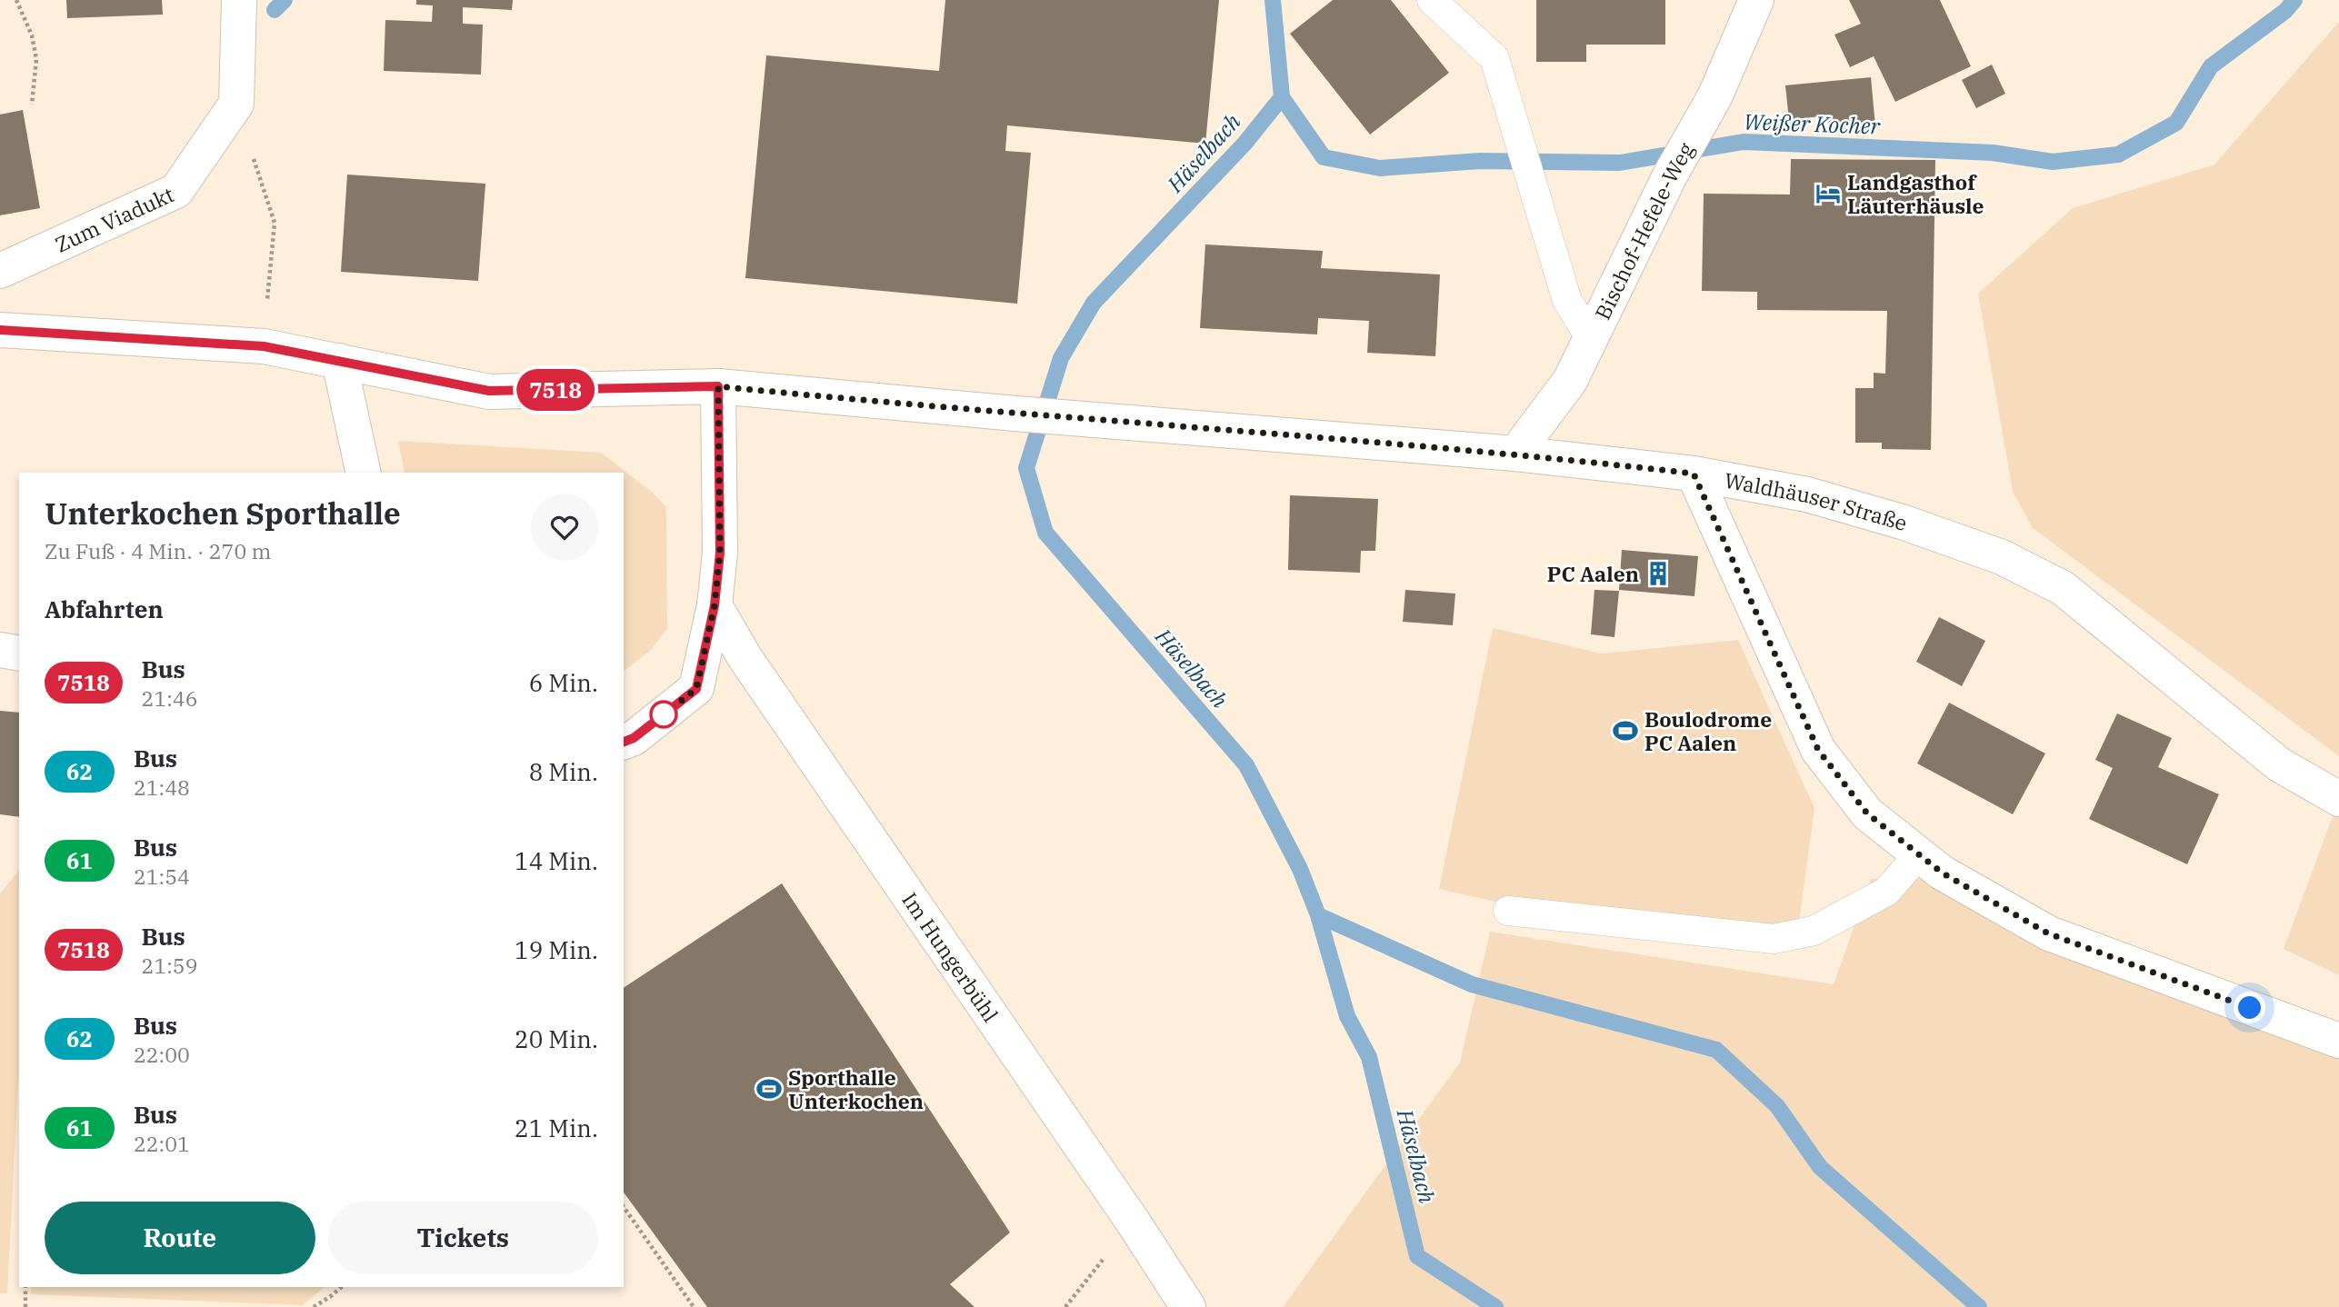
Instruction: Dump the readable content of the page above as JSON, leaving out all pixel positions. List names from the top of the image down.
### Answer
{
  "streets": {
    "street": [
      "Zum Viadukt",
      "Bischof-Hefele-Weg",
      "Waldhäuser Straße",
      "Im Hungerbühl"
    ]
  },
  "crossings": [
    ["Bischof-Hefele-Weg", "Waldhäuser Straße"]
  ],
  "water": ["Weißer Kocher", "Häselbach"],
  "places": {
    "hotel": ["Landgasthof Läuterhäusle"],
    "building": ["PC Aalen"],
    "sports": ["Boulodrome PC Aalen", "Sporthalle Unterkochen"]
  },
  "lines": ["bus line 7518"],
  "page": {
    "on_map": "7518",
    "heading": [
      ["Unterkochen Sporthalle", "Zu Fuß · 4 Min. · 270 m"],
      "Abfahrten"
    ],
    "list": [
      {
        "mark": "7518",
        "name": "Bus",
        "note": "21:46",
        "value": "6 Min."
      },
      {
        "mark": "62",
        "name": "Bus",
        "note": "21:48",
        "value": "8 Min."
      },
      {
        "mark": "61",
        "name": "Bus",
        "note": "21:54",
        "value": "14 Min."
      },
      {
        "mark": "7518",
        "name": "Bus",
        "note": "21:59",
        "value": "19 Min."
      },
      {
        "mark": "62",
        "name": "Bus",
        "note": "22:00",
        "value": "20 Min."
      },
      {
        "mark": "61",
        "name": "Bus",
        "note": "22:01",
        "value": "21 Min."
      }
    ],
    "buttons": ["Route", "Tickets"]
  }
}
